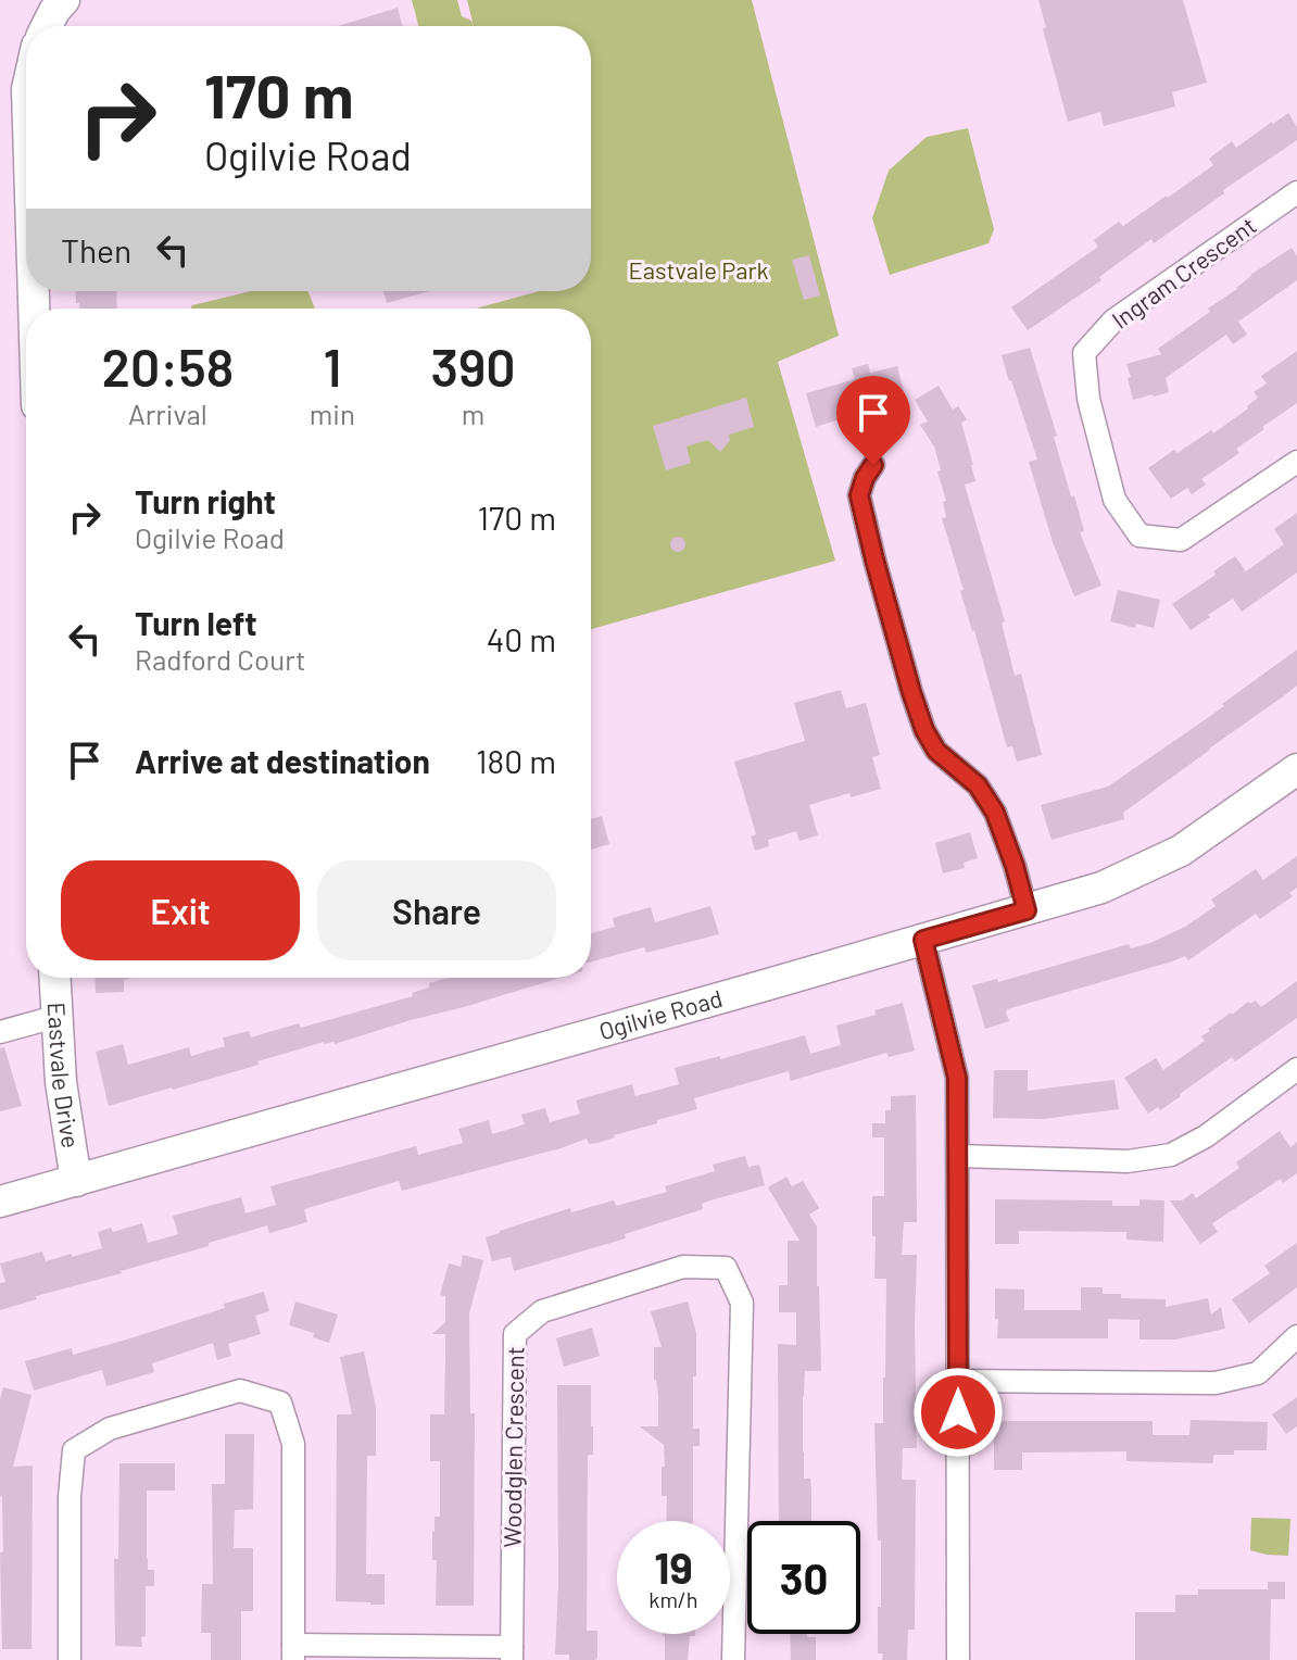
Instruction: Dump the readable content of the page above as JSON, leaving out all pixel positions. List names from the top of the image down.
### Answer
{
  "streets": {
    "street": [
      "Ingram Crescent",
      "Ogilvie Road",
      "Eastvale Drive",
      "Woodglen Crescent"
    ]
  },
  "crossings": [
    ["Ogilvie Road", "Eastvale Drive"]
  ],
  "parks": ["Eastvale Park"],
  "page": {
    "turn": ["170 m", "Ogilvie Road"],
    "then": "Then",
    "eta": [
      "20:58",
      "Arrival",
      "1",
      "min",
      "390",
      "m"
    ],
    "list": [
      {
        "name": "Turn right",
        "note": "Ogilvie Road",
        "value": "170 m"
      },
      {
        "name": "Turn left",
        "note": "Radford Court",
        "value": "40 m"
      },
      {
        "name": "Arrive at destination",
        "value": "180 m"
      }
    ],
    "buttons": ["Exit", "Share"],
    "speed": "19 km/h",
    "limit": "30"
  }
}
